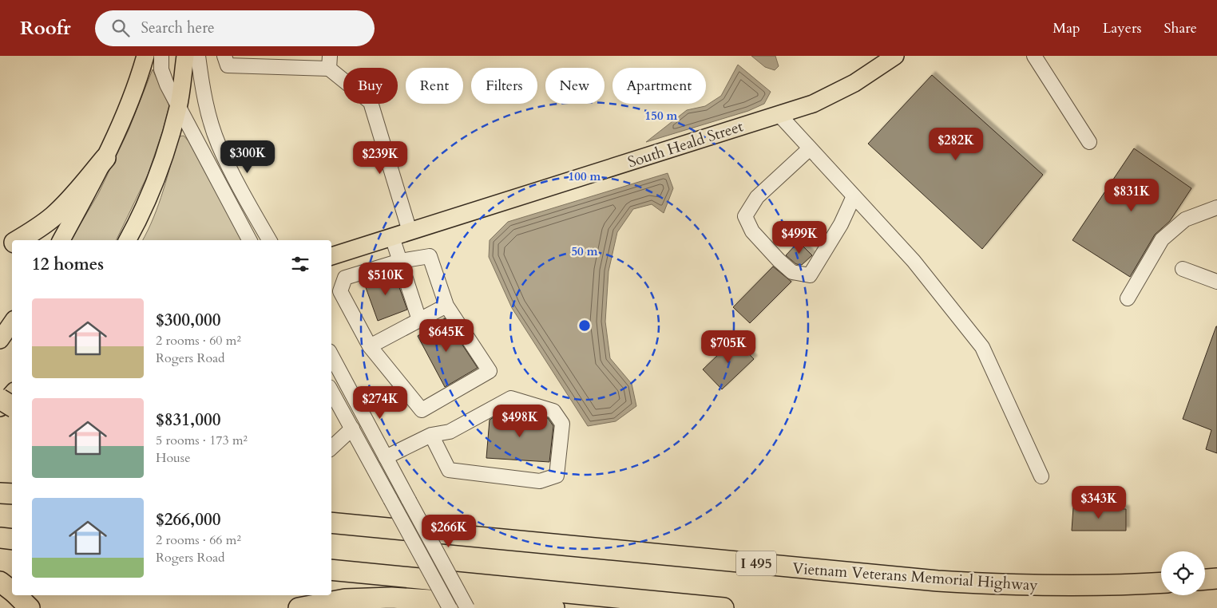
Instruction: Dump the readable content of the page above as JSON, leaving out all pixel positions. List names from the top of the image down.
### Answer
{
  "streets": {
    "highway": ["I 495", "Vietnam Veterans Memorial Highway"],
    "main road": ["South Heald Street"]
  },
  "page": {
    "header": "Roofr",
    "search": "Search here",
    "nav": ["Map", "Layers", "Share"],
    "chip": [
      "Buy",
      "Rent",
      "Filters",
      "New",
      "Apartment"
    ],
    "price": [
      "$282K",
      "$300K",
      "$239K",
      "$831K",
      "$499K",
      "$510K",
      "$645K",
      "$705K",
      "$274K",
      "$498K",
      "$343K",
      "$266K"
    ],
    "heading": "12 homes",
    "list": [
      {
        "name": "$300,000",
        "note": "2 rooms · 60 m² · Rogers Road"
      },
      {
        "name": "$831,000",
        "note": "5 rooms · 173 m² · House"
      },
      {
        "name": "$266,000",
        "note": "2 rooms · 66 m² · Rogers Road"
      }
    ]
  },
  "rings": ["150 m", "100 m", "50 m"]
}
